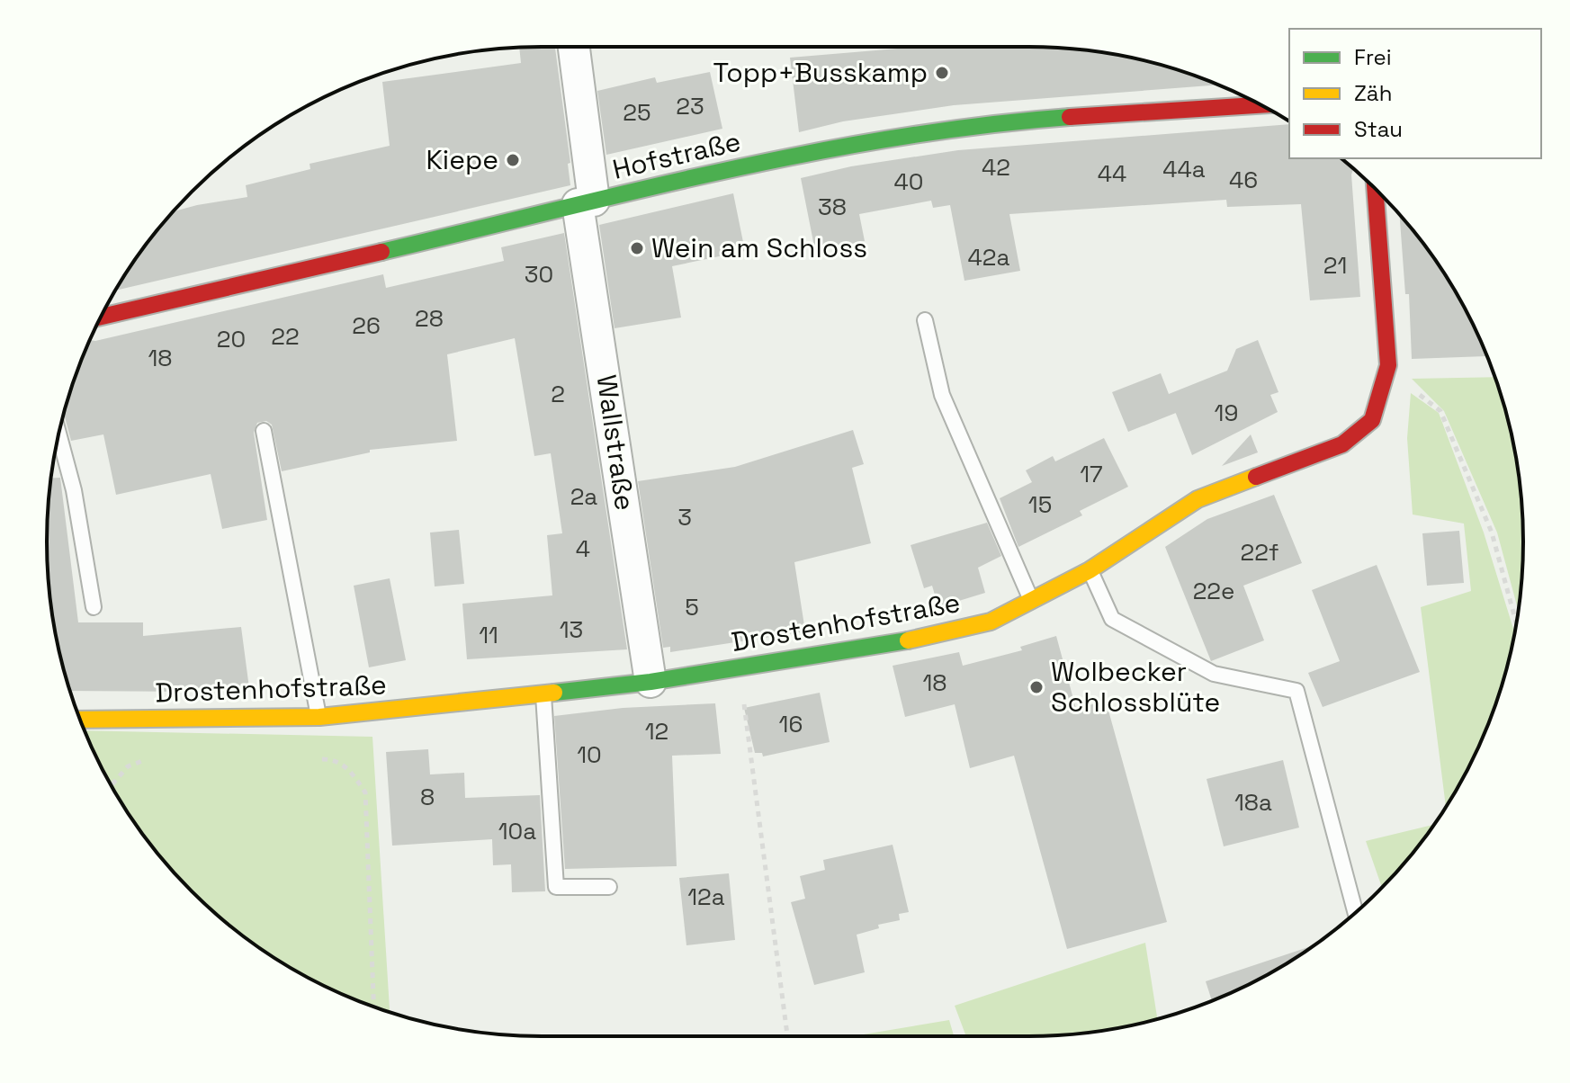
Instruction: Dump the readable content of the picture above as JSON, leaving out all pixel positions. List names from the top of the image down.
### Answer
{
  "streets": {
    "street": ["Hofstraße", "Wallstraße", "Drostenhofstraße"]
  },
  "crossings": [
    ["Hofstraße", "Wallstraße"],
    ["Wallstraße", "Drostenhofstraße"]
  ],
  "places": [
    "Topp+Busskamp",
    "Kiepe",
    "Wein am Schloss",
    "Wolbecker Schlossblüte"
  ],
  "house_numbers": [
    "23",
    "25",
    "42",
    "44a",
    "44",
    "46",
    "40",
    "38",
    "42a",
    "21",
    "30",
    "28",
    "26",
    "22",
    "20",
    "18",
    "2",
    "19",
    "17",
    "2a",
    "15",
    "3",
    "4",
    "22f",
    "22e",
    "5",
    "13",
    "11",
    "18",
    "16",
    "12",
    "10",
    "8",
    "18a",
    "10a",
    "12a"
  ],
  "legend": ["Frei", "Zäh", "Stau"]
}
